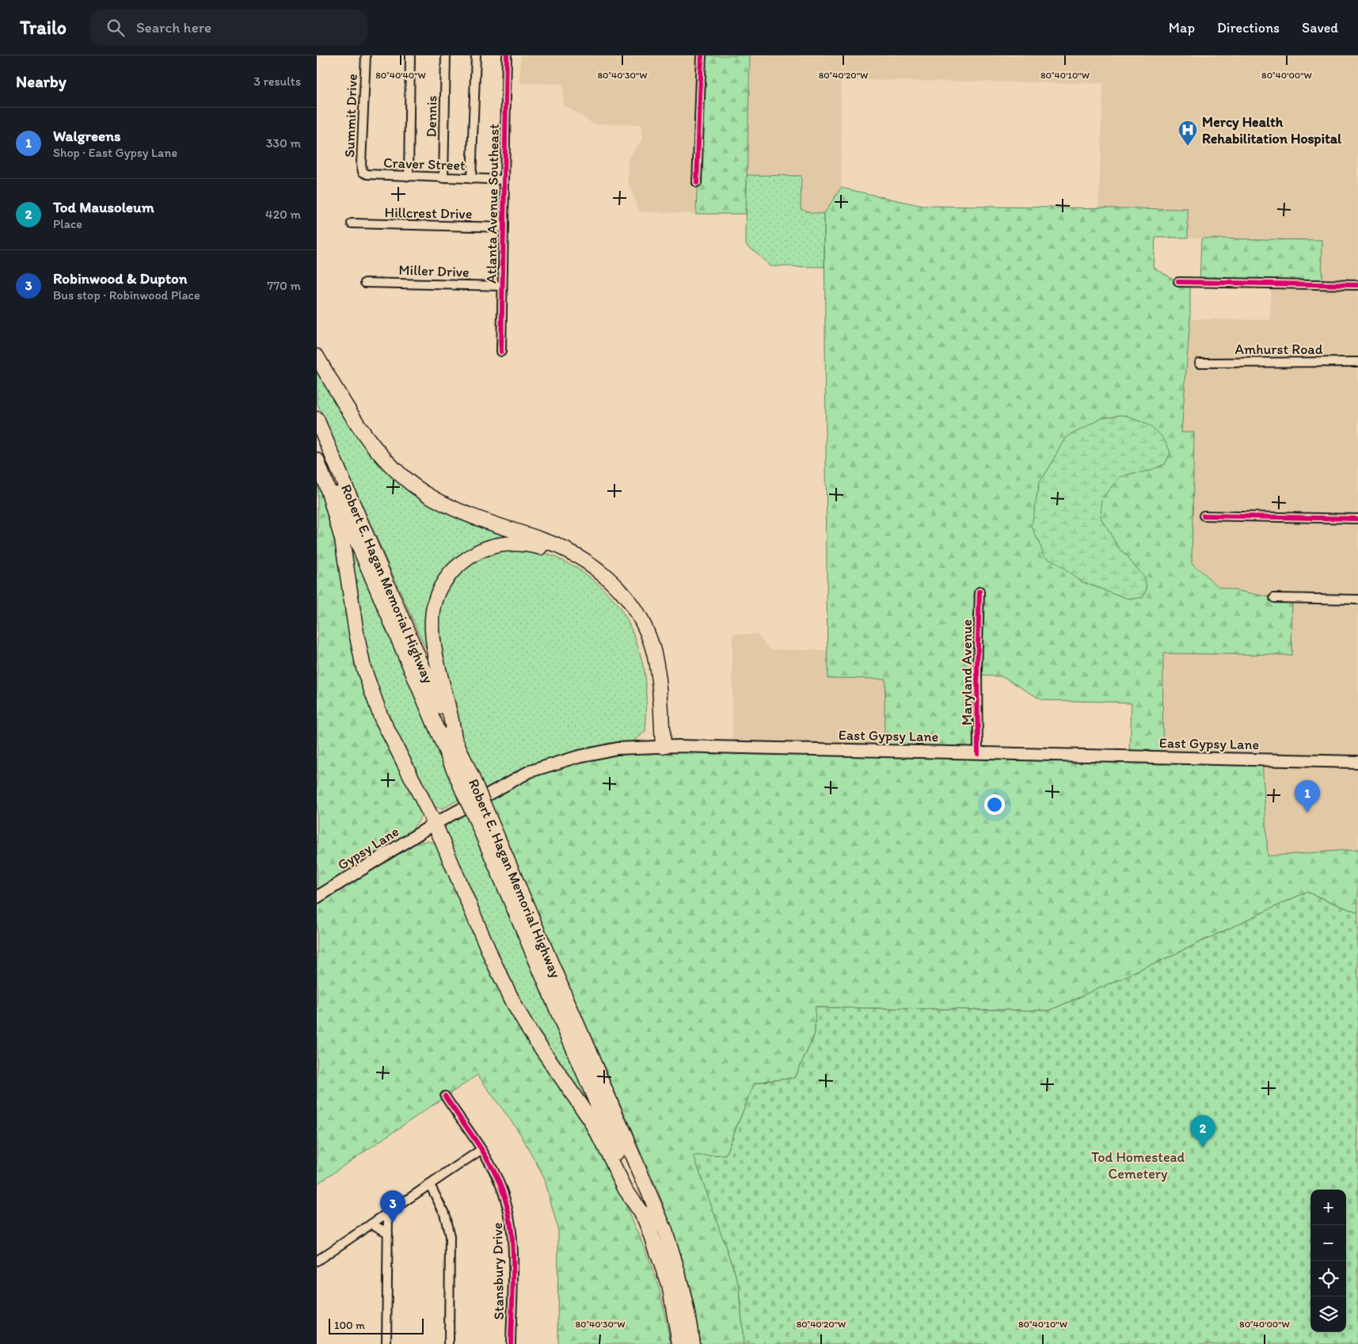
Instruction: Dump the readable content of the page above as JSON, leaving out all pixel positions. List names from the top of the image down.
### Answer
{
  "streets": {
    "highway": ["Robert E. Hagan Memorial Highway"],
    "main road": ["East Gypsy Lane", "Gypsy Lane"],
    "street": [
      "Summit Drive",
      "Dennis",
      "Craver Street",
      "Atlanta Avenue Southeast",
      "Hillcrest Drive",
      "Miller Drive",
      "Amhurst Road",
      "Maryland Avenue",
      "Stansbury Drive"
    ]
  },
  "crossings": [
    ["Summit Drive", "Craver Street"],
    ["Dennis", "Craver Street"],
    ["Craver Street", "Atlanta Avenue Southeast"],
    ["Atlanta Avenue Southeast", "Hillcrest Drive"],
    ["Atlanta Avenue Southeast", "Miller Drive"],
    ["Maryland Avenue", "East Gypsy Lane"],
    ["East Gypsy Lane", "Gypsy Lane"]
  ],
  "parks": ["Tod Homestead Cemetery"],
  "places": {
    "hospital": ["Mercy Health Rehabilitation Hospital"]
  },
  "scale_bar": "100 m",
  "page": {
    "header": "Trailo",
    "search": "Search here",
    "nav": ["Map", "Directions", "Saved"],
    "heading": ["Nearby", "3 results"],
    "list": [
      {
        "mark": "1",
        "name": "Walgreens",
        "note": "Shop · East Gypsy Lane",
        "value": "330 m"
      },
      {
        "mark": "2",
        "name": "Tod Mausoleum",
        "note": "Place",
        "value": "420 m"
      },
      {
        "mark": "3",
        "name": "Robinwood & Dupton",
        "note": "Bus stop · Robinwood Place",
        "value": "770 m"
      }
    ],
    "pins": ["1", "2", "3"],
    "map_buttons": ["+", "−"],
    "scale": "100 m"
  },
  "coordinates": [
    "80°40'40\"W",
    "80°40'30\"W",
    "80°40'20\"W",
    "80°40'10\"W",
    "80°40'00\"W"
  ]
}
